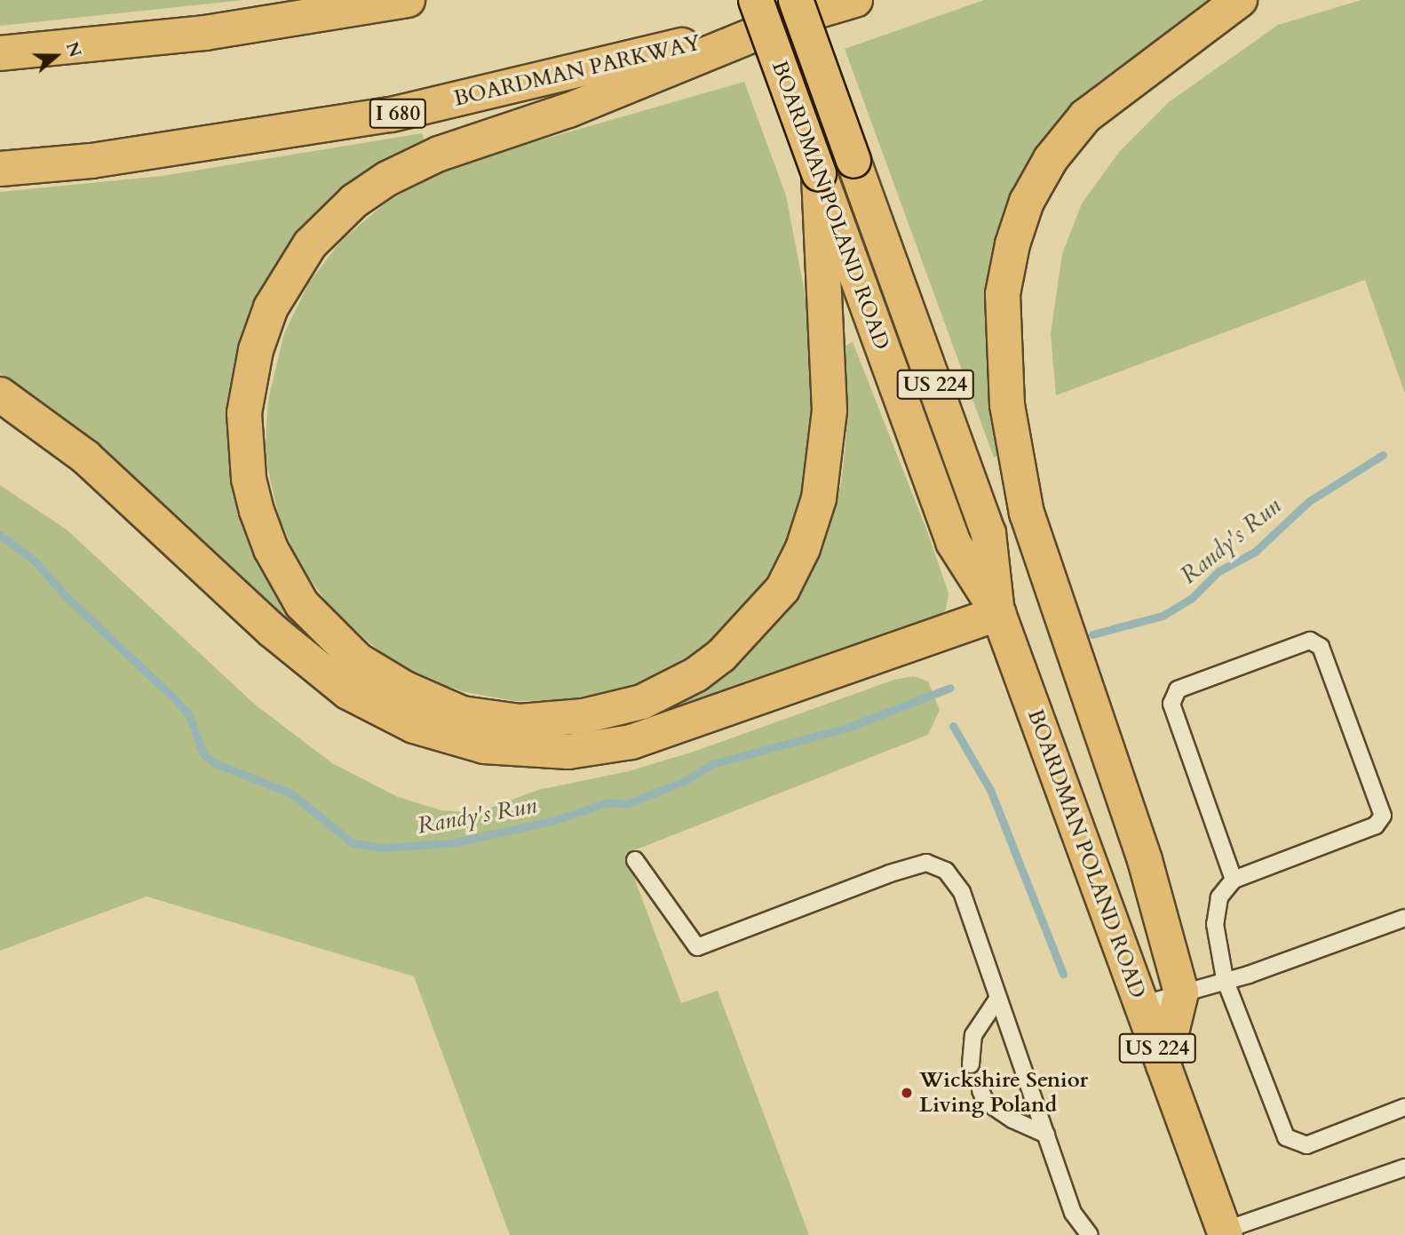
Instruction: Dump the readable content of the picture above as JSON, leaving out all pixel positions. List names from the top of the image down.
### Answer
{
  "streets": {
    "main road": [
      "BOARDMAN PARKWAY",
      "I 680",
      "BOARDMAN POLAND ROAD",
      "US 224"
    ]
  },
  "crossings": [
    ["BOARDMAN PARKWAY", "BOARDMAN POLAND ROAD"]
  ],
  "water": ["Randy's Run"],
  "places": ["Wickshire Senior Living Poland"],
  "north": "right"
}
